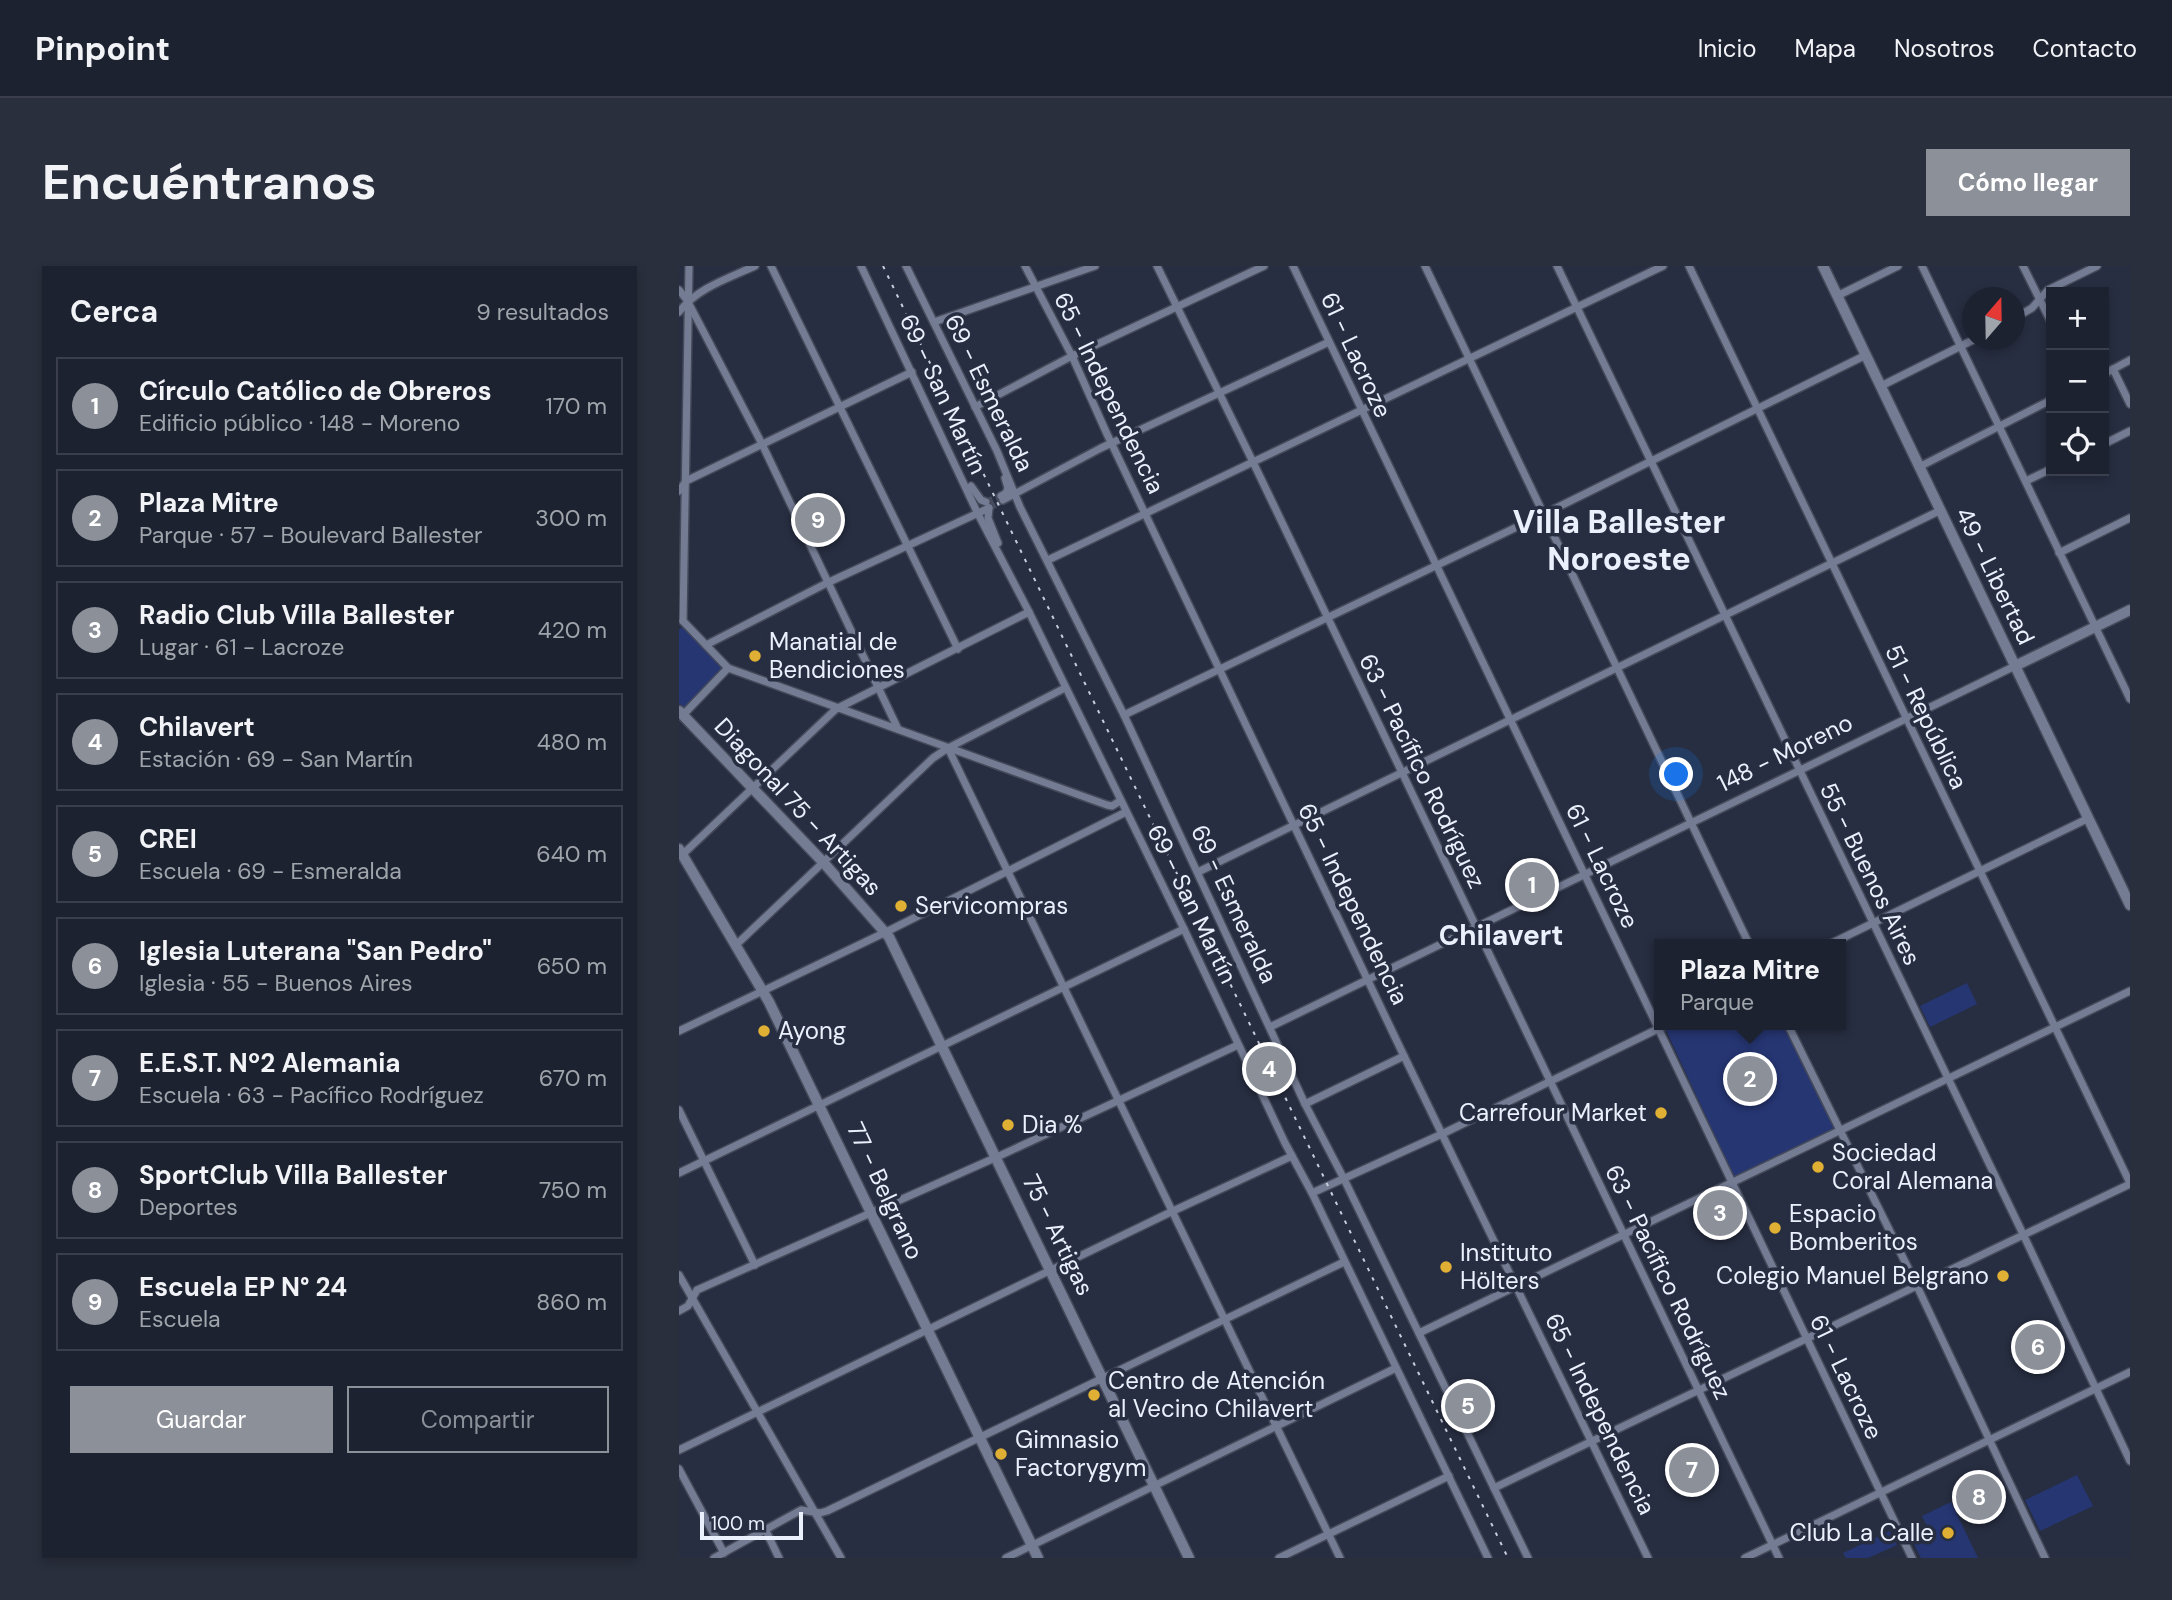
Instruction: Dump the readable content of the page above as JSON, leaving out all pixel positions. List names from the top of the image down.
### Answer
{
  "streets": {
    "street": [
      "61 - Lacroze",
      "69 - Esmeralda",
      "65 - Independencia",
      "69 - San Martín",
      "49 - Libertad",
      "51 - República",
      "148 - Moreno",
      "63 - Pacífico Rodríguez",
      "Diagonal 75 - Artigas",
      "55 - Buenos Aires",
      "77 - Belgrano",
      "75 - Artigas"
    ]
  },
  "crossings": [
    ["61 - Lacroze", "148 - Moreno"],
    ["69 - Esmeralda", "148 - Moreno"],
    ["65 - Independencia", "148 - Moreno"],
    ["49 - Libertad", "148 - Moreno"],
    ["51 - República", "148 - Moreno"],
    ["148 - Moreno", "63 - Pacífico Rodríguez"],
    ["148 - Moreno", "55 - Buenos Aires"],
    ["Diagonal 75 - Artigas", "75 - Artigas"]
  ],
  "districts": ["Villa Ballester Noroeste", "Chilavert"],
  "places": [
    "Manatial de Bendiciones",
    "Servicompras",
    "Ayong",
    "Carrefour Market",
    "Dia %",
    "Sociedad Coral Alemana",
    "Espacio Bomberitos",
    "Instituto Hölters",
    "Colegio Manuel Belgrano",
    "Centro de Atención al Vecino Chilavert",
    "Gimnasio Factorygym",
    "Club La Calle"
  ],
  "scale_bar": "100 m",
  "north": "top",
  "page": {
    "header": "Pinpoint",
    "nav": [
      "Inicio",
      "Mapa",
      "Nosotros",
      "Contacto"
    ],
    "buttons": [
      "Cómo llegar",
      ["Guardar", "Compartir"]
    ],
    "title": "Encuéntranos",
    "heading": ["Cerca", "9 resultados"],
    "map_buttons": ["+", "−"],
    "list": [
      {
        "mark": "1",
        "name": "Círculo Católico de Obreros",
        "note": "Edificio público · 148 - Moreno",
        "value": "170 m"
      },
      {
        "mark": "2",
        "name": "Plaza Mitre",
        "note": "Parque · 57 - Boulevard Ballester",
        "value": "300 m"
      },
      {
        "mark": "3",
        "name": "Radio Club Villa Ballester",
        "note": "Lugar · 61 - Lacroze",
        "value": "420 m"
      },
      {
        "mark": "4",
        "name": "Chilavert",
        "note": "Estación · 69 - San Martín",
        "value": "480 m"
      },
      {
        "mark": "5",
        "name": "CREI",
        "note": "Escuela · 69 - Esmeralda",
        "value": "640 m"
      },
      {
        "mark": "6",
        "name": "Iglesia Luterana \"San Pedro\"",
        "note": "Iglesia · 55 - Buenos Aires",
        "value": "650 m"
      },
      {
        "mark": "7",
        "name": "E.E.S.T. Nº2 Alemania",
        "note": "Escuela · 63 - Pacífico Rodríguez",
        "value": "670 m"
      },
      {
        "mark": "8",
        "name": "SportClub Villa Ballester",
        "note": "Deportes",
        "value": "750 m"
      },
      {
        "mark": "9",
        "name": "Escuela EP N° 24",
        "note": "Escuela",
        "value": "860 m"
      }
    ],
    "pins": [
      "9",
      "1",
      "4",
      "2",
      "3",
      "6",
      "5",
      "7",
      "8"
    ],
    "popup": ["Plaza Mitre", "Parque"],
    "scale": "100 m"
  }
}
